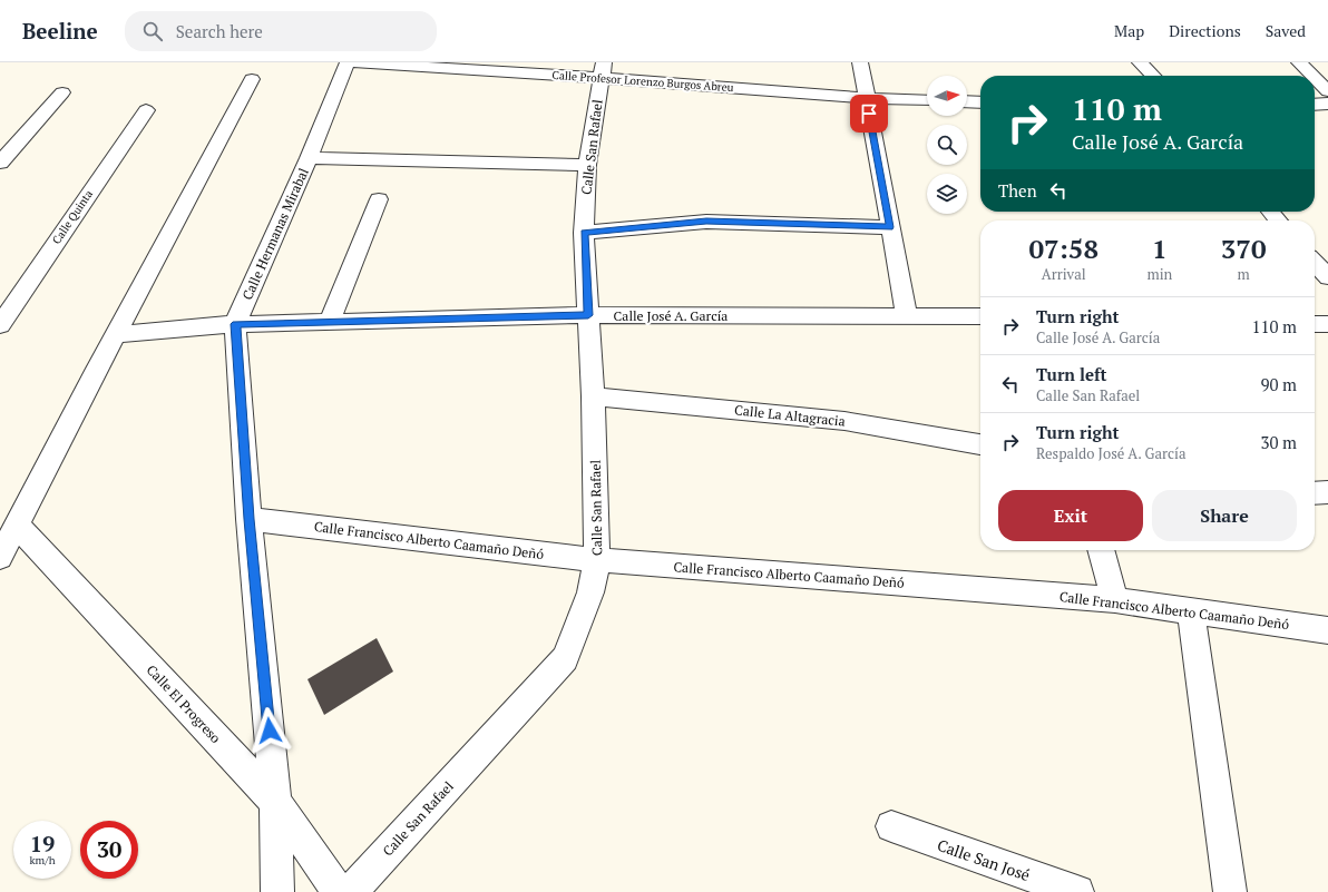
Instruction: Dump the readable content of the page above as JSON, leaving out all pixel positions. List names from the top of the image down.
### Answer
{
  "streets": {
    "street": [
      "Calle Profesor Lorenzo Burgos Abreu",
      "Calle San Rafael",
      "Calle Quinta",
      "Calle Hermanas Mirabal",
      "Calle José A. García",
      "Calle La Altagracia",
      "Calle Francisco Alberto Caamaño Deñó",
      "Calle El Progreso",
      "Calle San José"
    ]
  },
  "crossings": [
    ["Calle Profesor Lorenzo Burgos Abreu", "Calle San Rafael"],
    ["Calle San Rafael", "Calle José A. García"],
    ["Calle San Rafael", "Calle La Altagracia"],
    ["Calle San Rafael", "Calle Francisco Alberto Caamaño Deñó"],
    ["Calle Hermanas Mirabal", "Calle José A. García"],
    ["Calle Hermanas Mirabal", "Calle Francisco Alberto Caamaño Deñó"],
    ["Calle Hermanas Mirabal", "Calle El Progreso"]
  ],
  "north": "right",
  "page": {
    "header": "Beeline",
    "search": "Search here",
    "nav": ["Map", "Directions", "Saved"],
    "turn": ["110 m", "Calle José A. García"],
    "then": "Then",
    "eta": [
      "07:58",
      "Arrival",
      "1",
      "min",
      "370",
      "m"
    ],
    "list": [
      {
        "name": "Turn right",
        "note": "Calle José A. García",
        "value": "110 m"
      },
      {
        "name": "Turn left",
        "note": "Calle San Rafael",
        "value": "90 m"
      },
      {
        "name": "Turn right",
        "note": "Respaldo José A. García",
        "value": "30 m"
      }
    ],
    "buttons": ["Exit", "Share"],
    "speed": "19 km/h",
    "limit": "30"
  }
}
